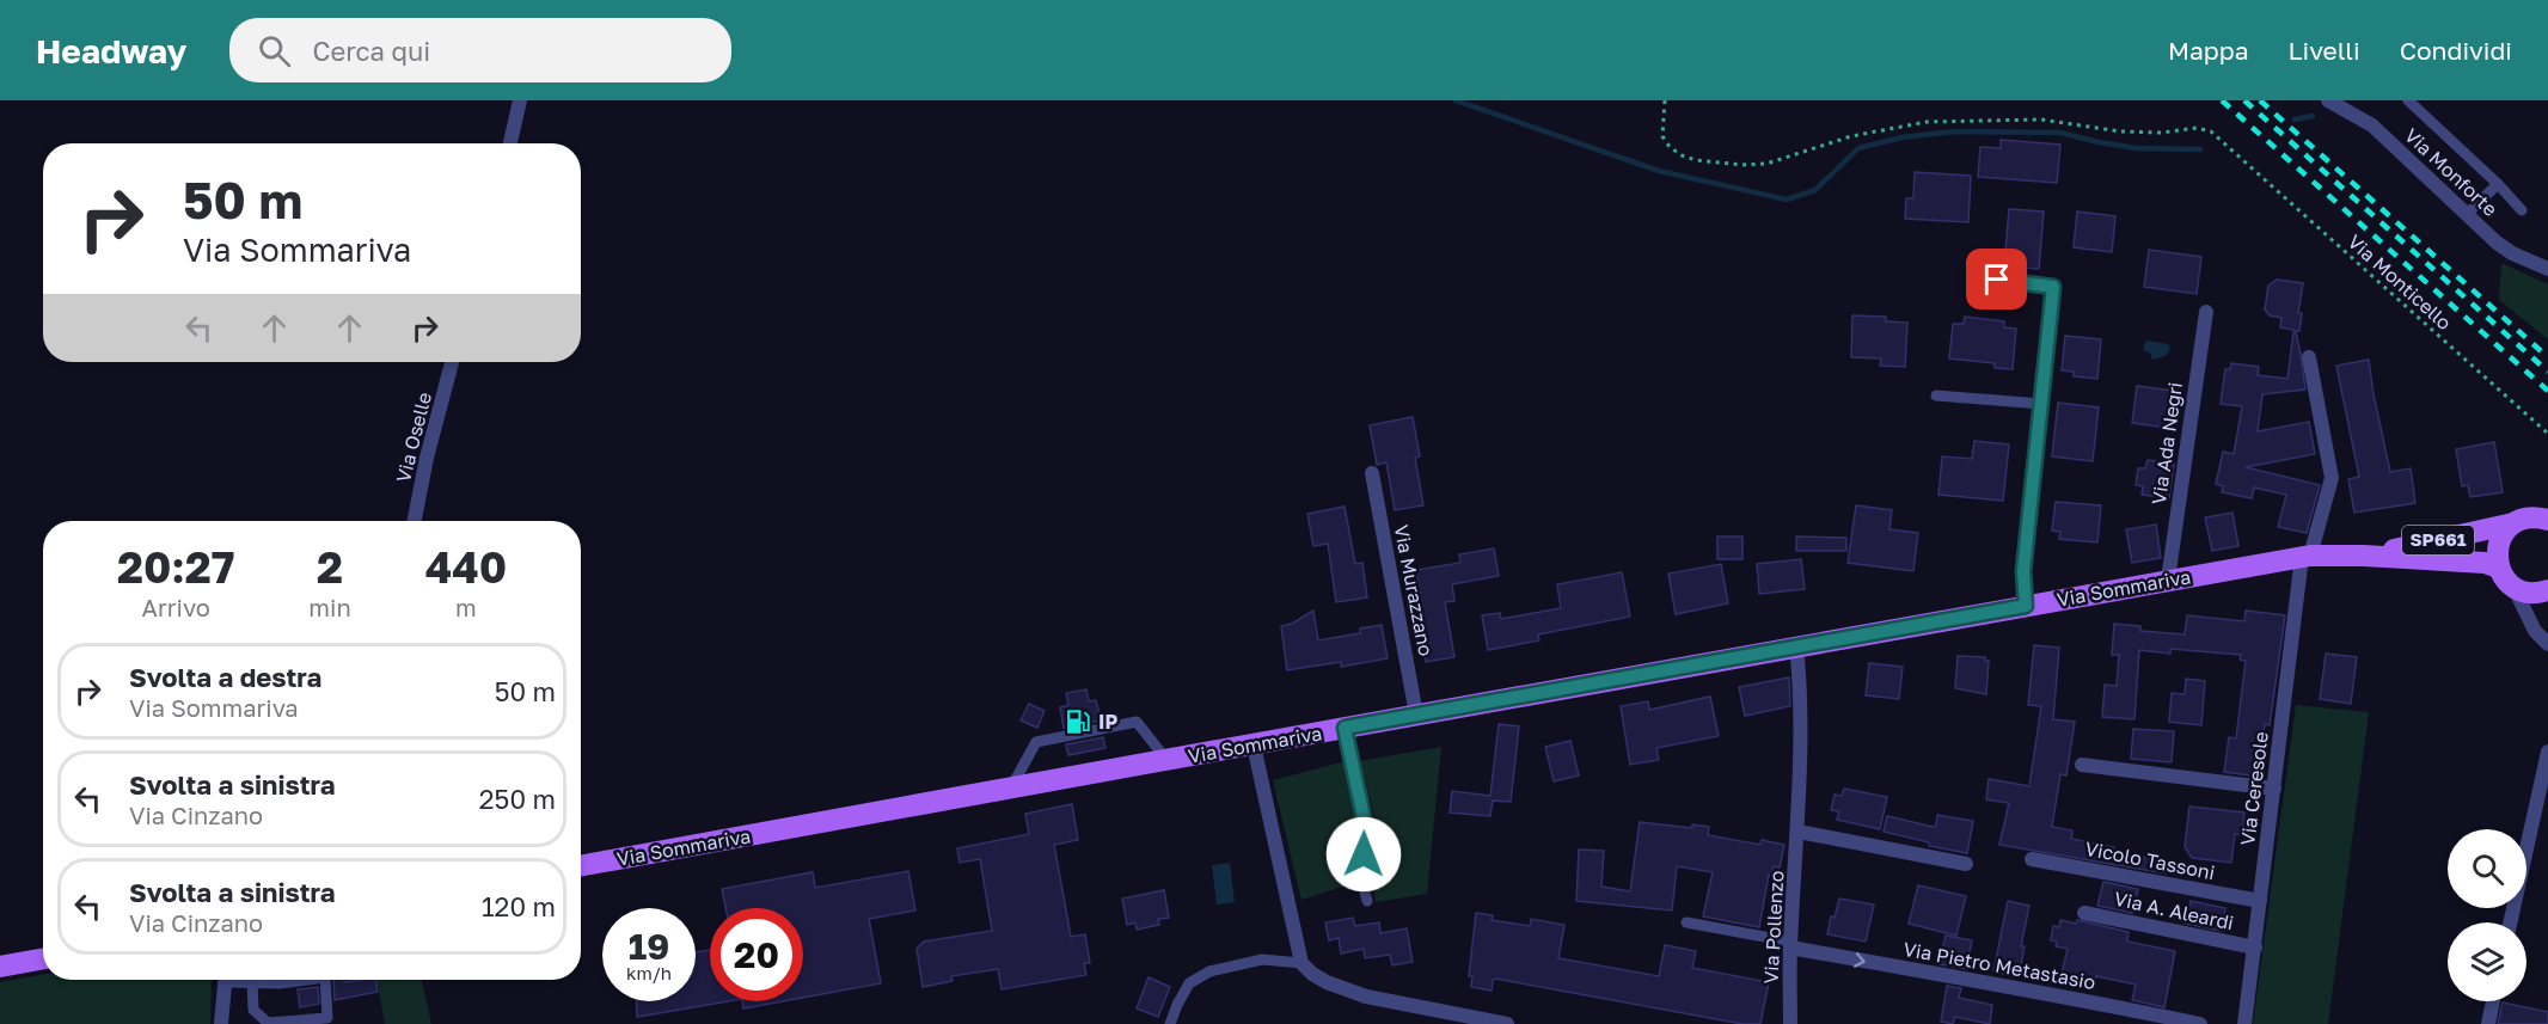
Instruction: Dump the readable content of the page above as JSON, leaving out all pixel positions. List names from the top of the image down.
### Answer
{
  "streets": {
    "main road": ["SP661", "Via Sommariva"],
    "street": [
      "Via Monforte",
      "Via Oselle",
      "Via Ada Negri",
      "Via Murazzano",
      "Via Ceresole",
      "Vicolo Tassoni",
      "Via A. Aleardi",
      "Via Pollenzo",
      "Via Pietro Metastasio"
    ],
    "path": ["Via Monticello"]
  },
  "crossings": [
    ["Via Ada Negri", "Via Sommariva"],
    ["SP661", "Via Sommariva"],
    ["Via Sommariva", "Via Murazzano"],
    ["Via Sommariva", "Via Ceresole"],
    ["Via Sommariva", "Via Pollenzo"],
    ["Via Ceresole", "Vicolo Tassoni"],
    ["Via Ceresole", "Via A. Aleardi"],
    ["Via Pollenzo", "Via Pietro Metastasio"]
  ],
  "places": {
    "fuel station": ["IP"]
  },
  "page": {
    "header": "Headway",
    "search": "Cerca qui",
    "nav": ["Mappa", "Livelli", "Condividi"],
    "turn": ["50 m", "Via Sommariva"],
    "eta": [
      "20:27",
      "Arrivo",
      "2",
      "min",
      "440",
      "m"
    ],
    "list": [
      {
        "name": "Svolta a destra",
        "note": "Via Sommariva",
        "value": "50 m"
      },
      {
        "name": "Svolta a sinistra",
        "note": "Via Cinzano",
        "value": "250 m"
      },
      {
        "name": "Svolta a sinistra",
        "note": "Via Cinzano",
        "value": "120 m"
      }
    ],
    "speed": "19 km/h",
    "limit": "20"
  }
}
